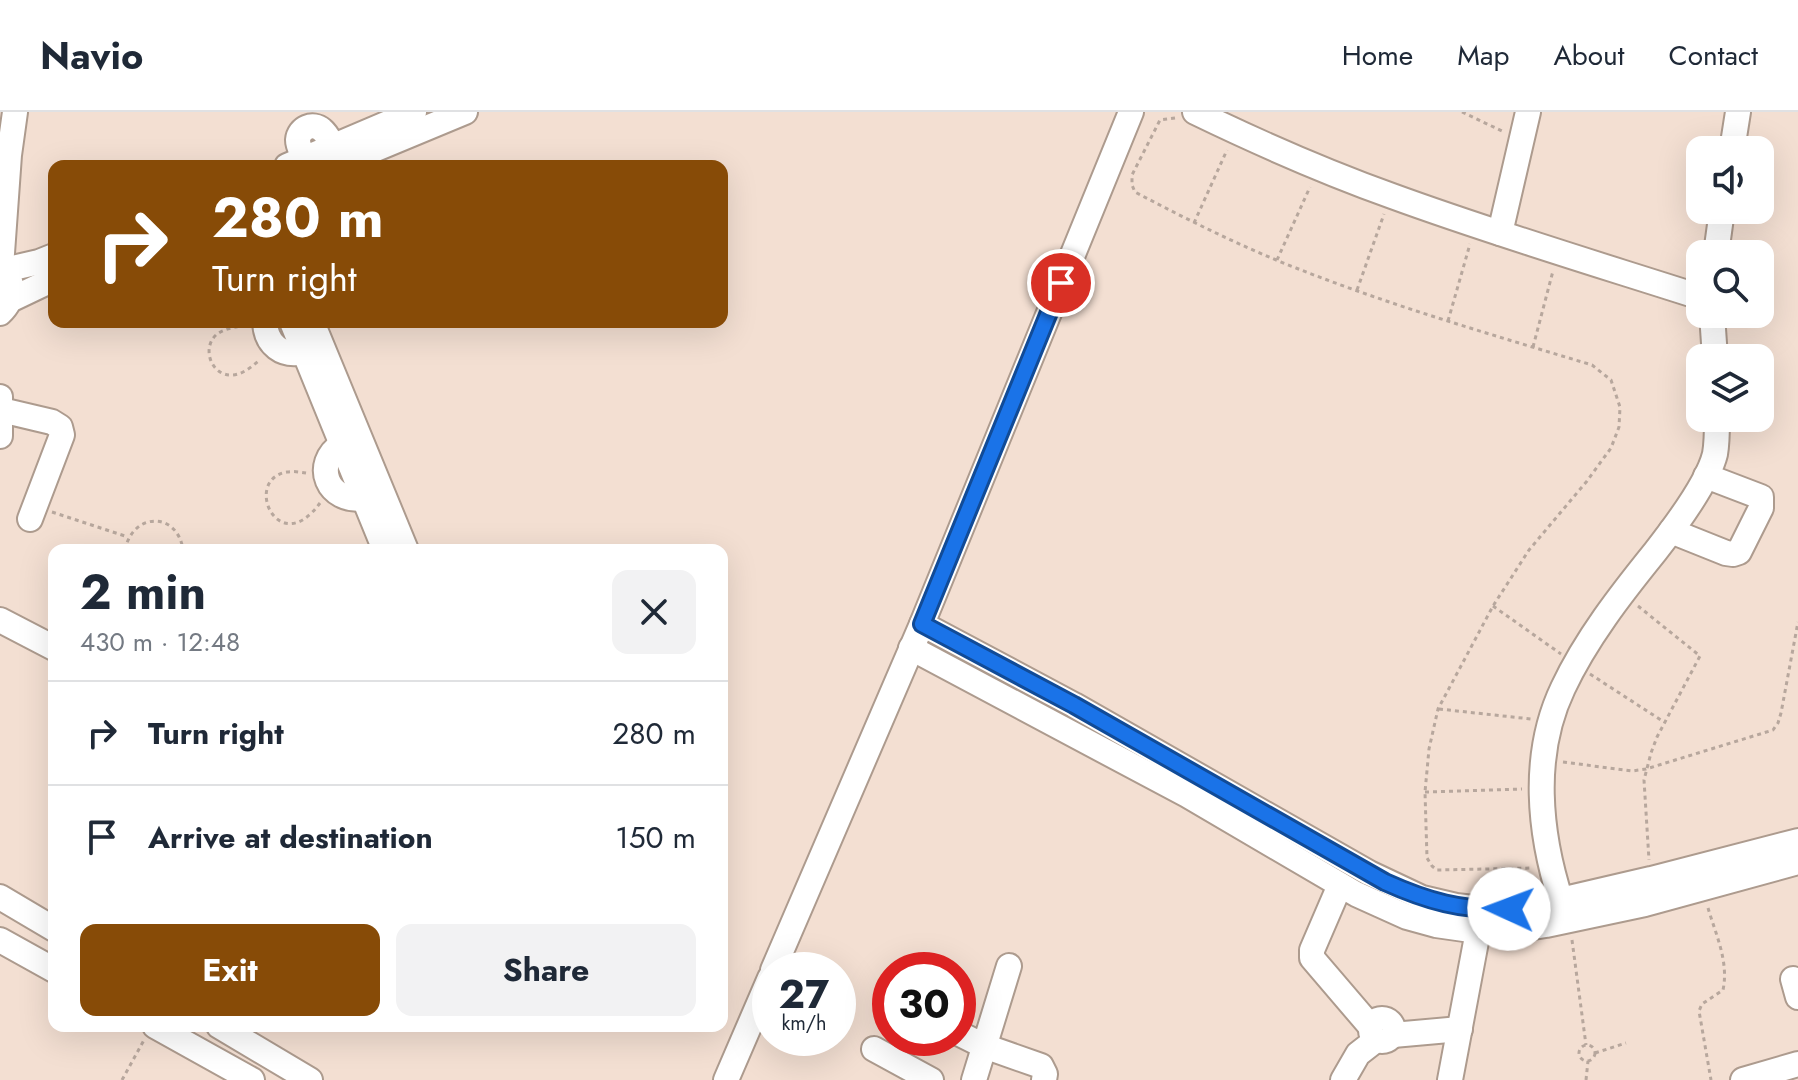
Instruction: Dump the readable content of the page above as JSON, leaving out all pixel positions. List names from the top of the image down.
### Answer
{
  "page": {
    "header": "Navio",
    "nav": [
      "Home",
      "Map",
      "About",
      "Contact"
    ],
    "turn": ["280 m", "Turn right"],
    "heading": ["2 min", "430 m · 12:48"],
    "list": [
      {
        "name": "Turn right",
        "value": "280 m"
      },
      {
        "name": "Arrive at destination",
        "value": "150 m"
      }
    ],
    "buttons": ["Exit", "Share"],
    "speed": "27 km/h",
    "limit": "30"
  }
}
